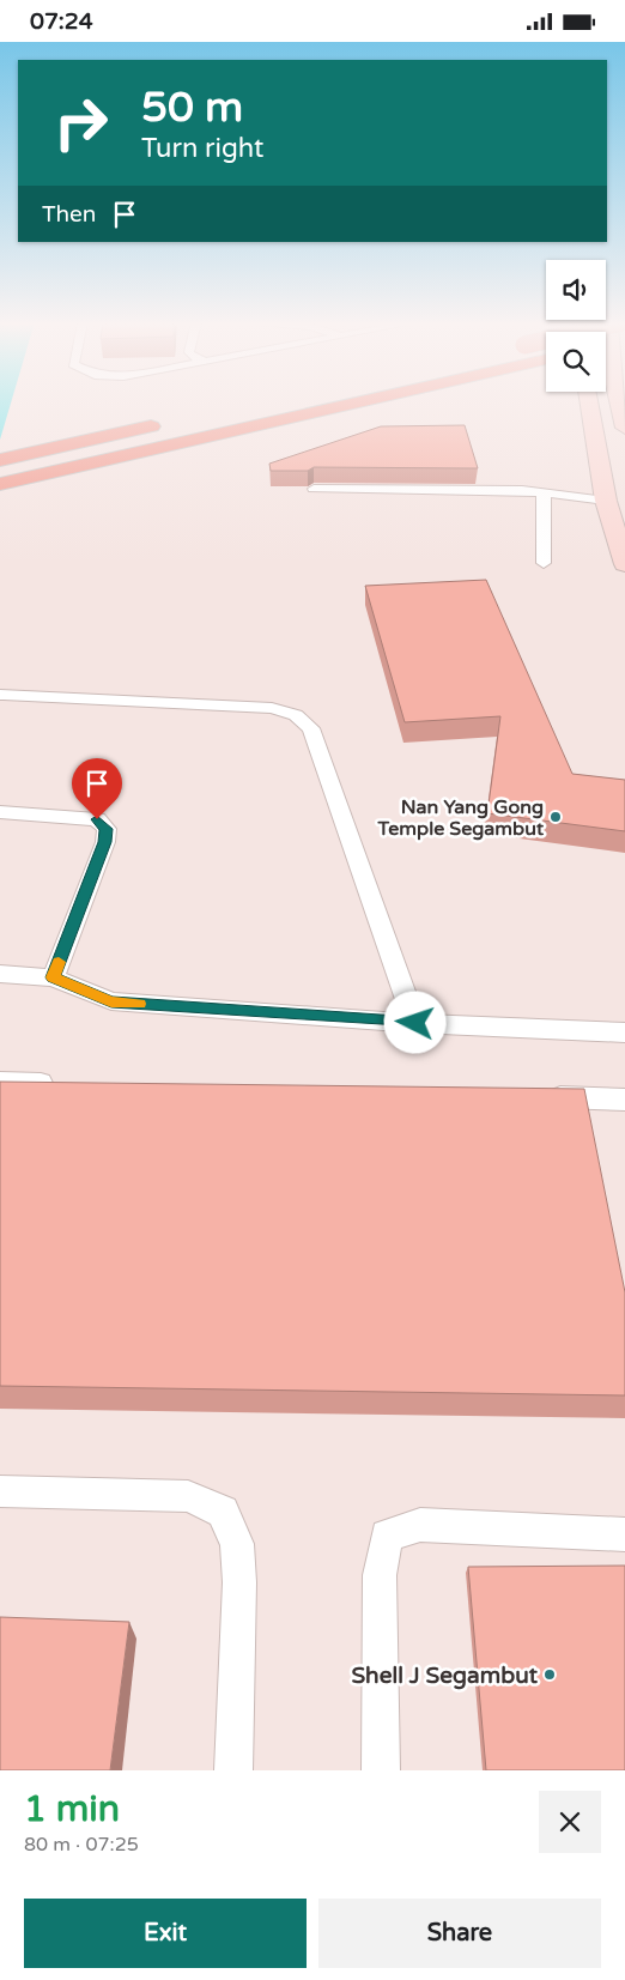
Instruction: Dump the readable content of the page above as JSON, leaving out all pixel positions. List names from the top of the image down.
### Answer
{
  "places": ["Nan Yang Gong Temple Segambut", "Shell J Segambut"],
  "page": {
    "status": "07:24",
    "turn": ["50 m", "Turn right"],
    "then": "Then",
    "heading": ["1 min", "80 m · 07:25"],
    "buttons": ["Exit", "Share"]
  }
}
